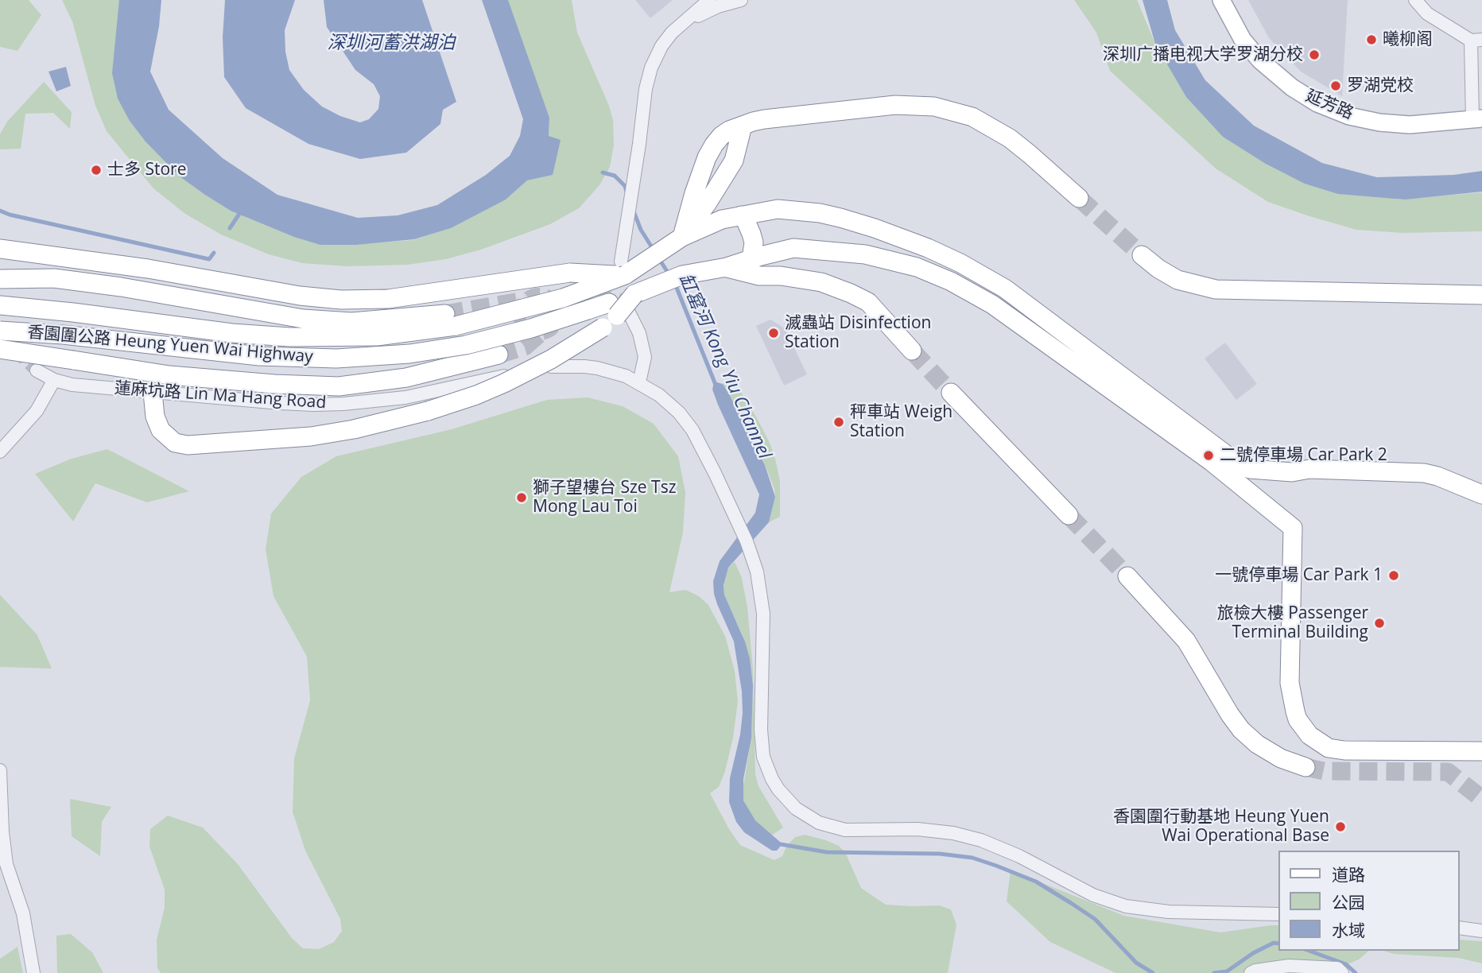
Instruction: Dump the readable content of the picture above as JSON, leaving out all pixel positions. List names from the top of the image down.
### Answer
{
  "streets": {
    "highway": ["香園圍公路 Heung Yuen Wai Highway"],
    "main road": ["延芳路"],
    "street": ["蓮麻坑路 Lin Ma Hang Road"]
  },
  "water": ["深圳河蓄洪湖泊", "缸窰河 Kong Yiu Channel"],
  "places": [
    "曦柳阁",
    "深圳广播电视大学罗湖分校",
    "罗湖党校",
    "士多 Store",
    "滅蟲站 Disinfection Station",
    "秤車站 Weigh Station",
    "二號停車場 Car Park 2",
    "獅子望樓台 Sze Tsz Mong Lau Toi",
    "一號停車場 Car Park 1",
    "旅檢大樓 Passenger Terminal Building",
    "香園圍行動基地 Heung Yuen Wai Operational Base"
  ],
  "legend": ["道路", "公园", "水域"]
}
